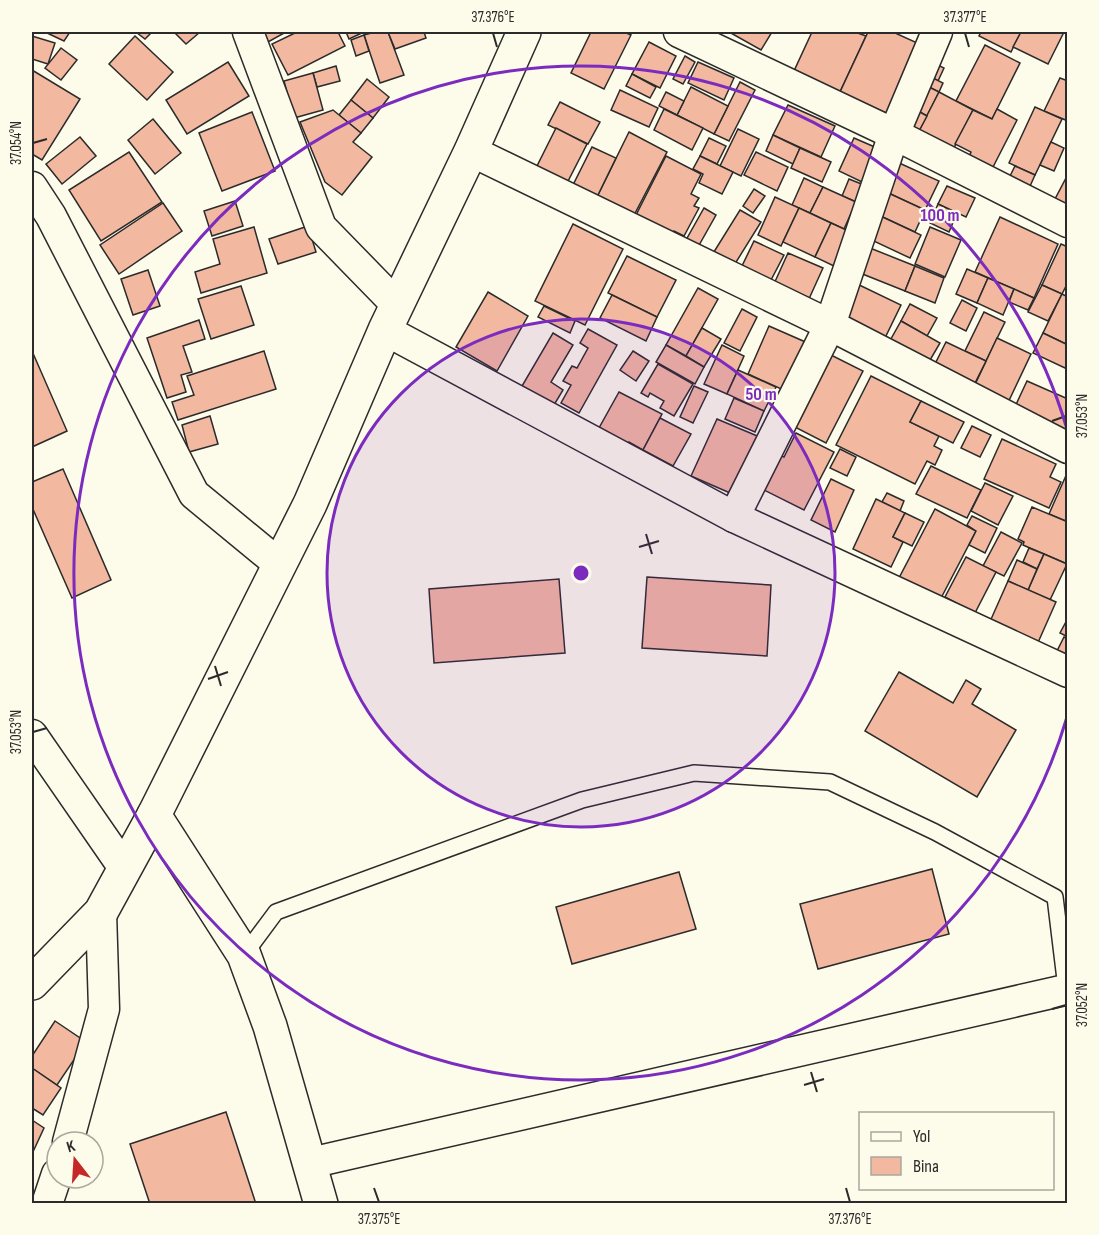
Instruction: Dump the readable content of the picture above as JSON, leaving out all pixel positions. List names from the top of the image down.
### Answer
{
  "legend": ["Yol", "Bina"],
  "north": "top",
  "coordinates": [
    "37.376°E",
    "37.377°E",
    "37.054°N",
    "37.053°N",
    "37.052°N",
    "37.375°E"
  ],
  "rings": ["100 m", "50 m"]
}
